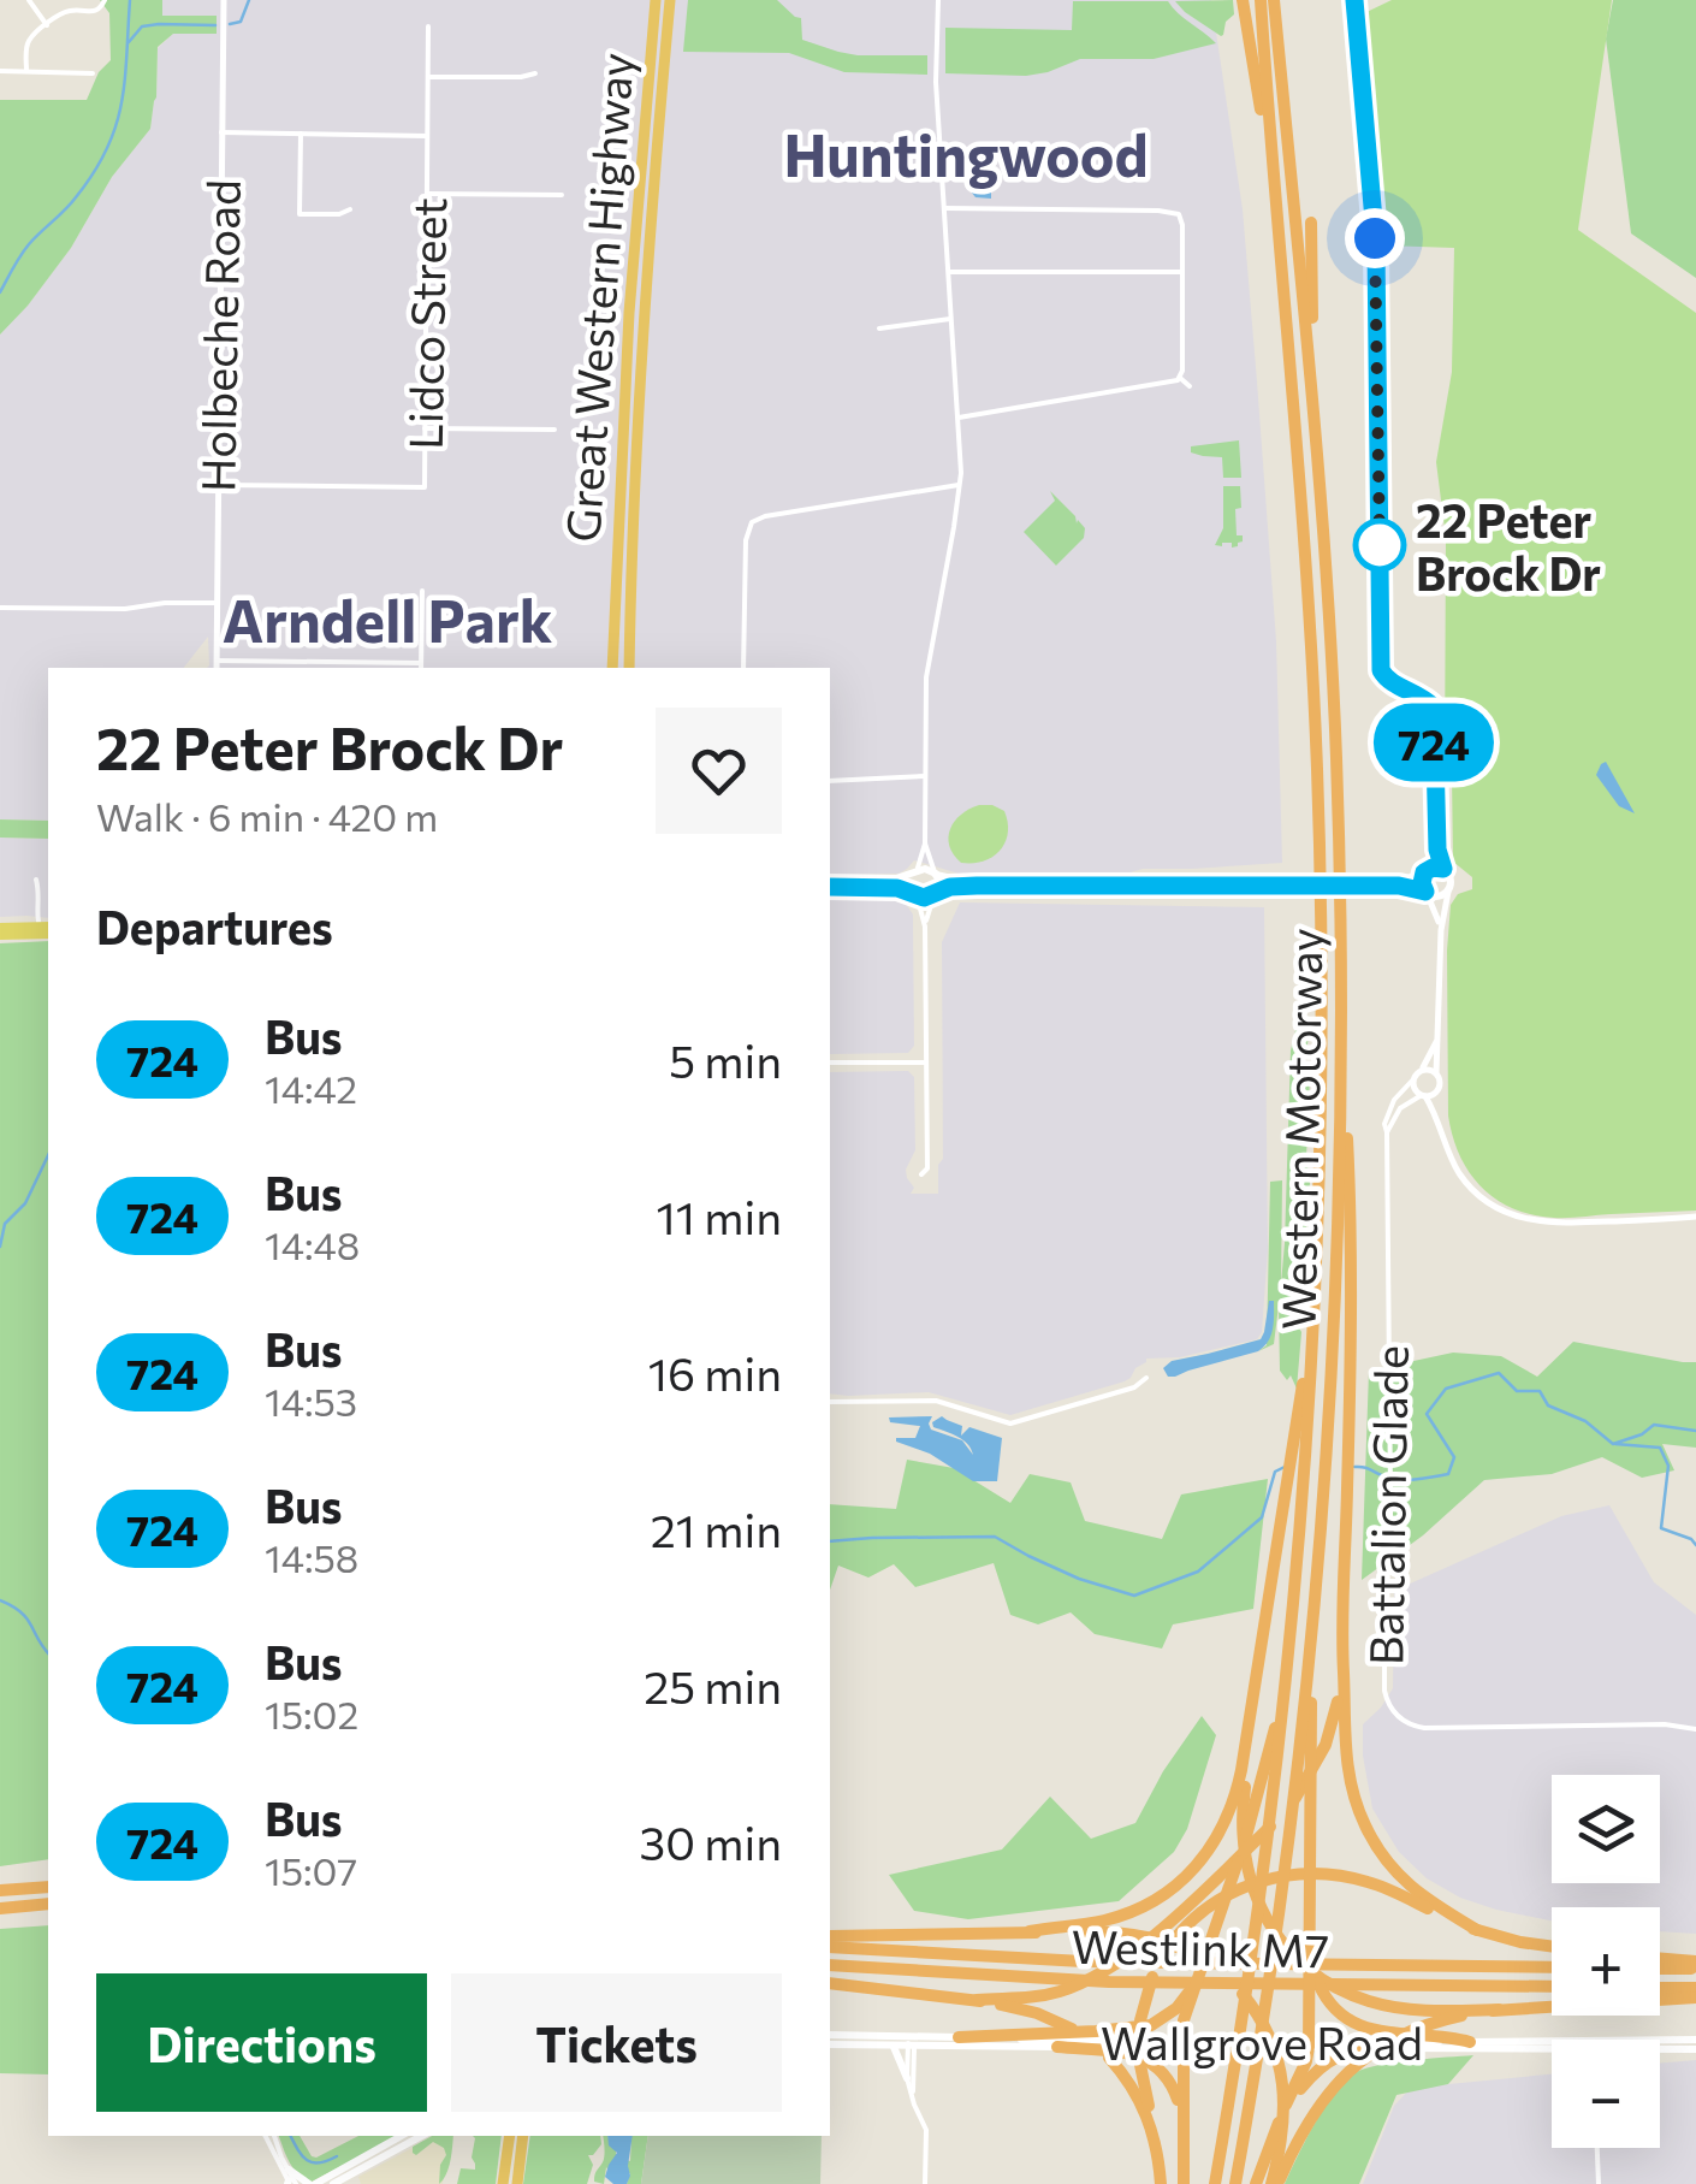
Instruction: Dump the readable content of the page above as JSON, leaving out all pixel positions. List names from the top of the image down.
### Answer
{
  "streets": {
    "highway": ["Great Western Highway", "Western Motorway", "Westlink M7"],
    "main road": ["Wallgrove Road"],
    "street": ["Lidco Street", "Holbeche Road", "Battalion Glade"]
  },
  "crossings": [
    ["Lidco Street", "Holbeche Road"]
  ],
  "districts": ["Huntingwood", "Arndell Park"],
  "places": ["22 Peter Brock Dr"],
  "lines": ["bus line 724"],
  "page": {
    "on_map": "724",
    "heading": [
      ["22 Peter Brock Dr", "Walk · 6 min · 420 m"],
      "Departures"
    ],
    "list": [
      {
        "mark": "724",
        "name": "Bus",
        "note": "14:42",
        "value": "5 min"
      },
      {
        "mark": "724",
        "name": "Bus",
        "note": "14:48",
        "value": "11 min"
      },
      {
        "mark": "724",
        "name": "Bus",
        "note": "14:53",
        "value": "16 min"
      },
      {
        "mark": "724",
        "name": "Bus",
        "note": "14:58",
        "value": "21 min"
      },
      {
        "mark": "724",
        "name": "Bus",
        "note": "15:02",
        "value": "25 min"
      },
      {
        "mark": "724",
        "name": "Bus",
        "note": "15:07",
        "value": "30 min"
      }
    ],
    "map_buttons": ["+", "−"],
    "buttons": ["Directions", "Tickets"]
  }
}
